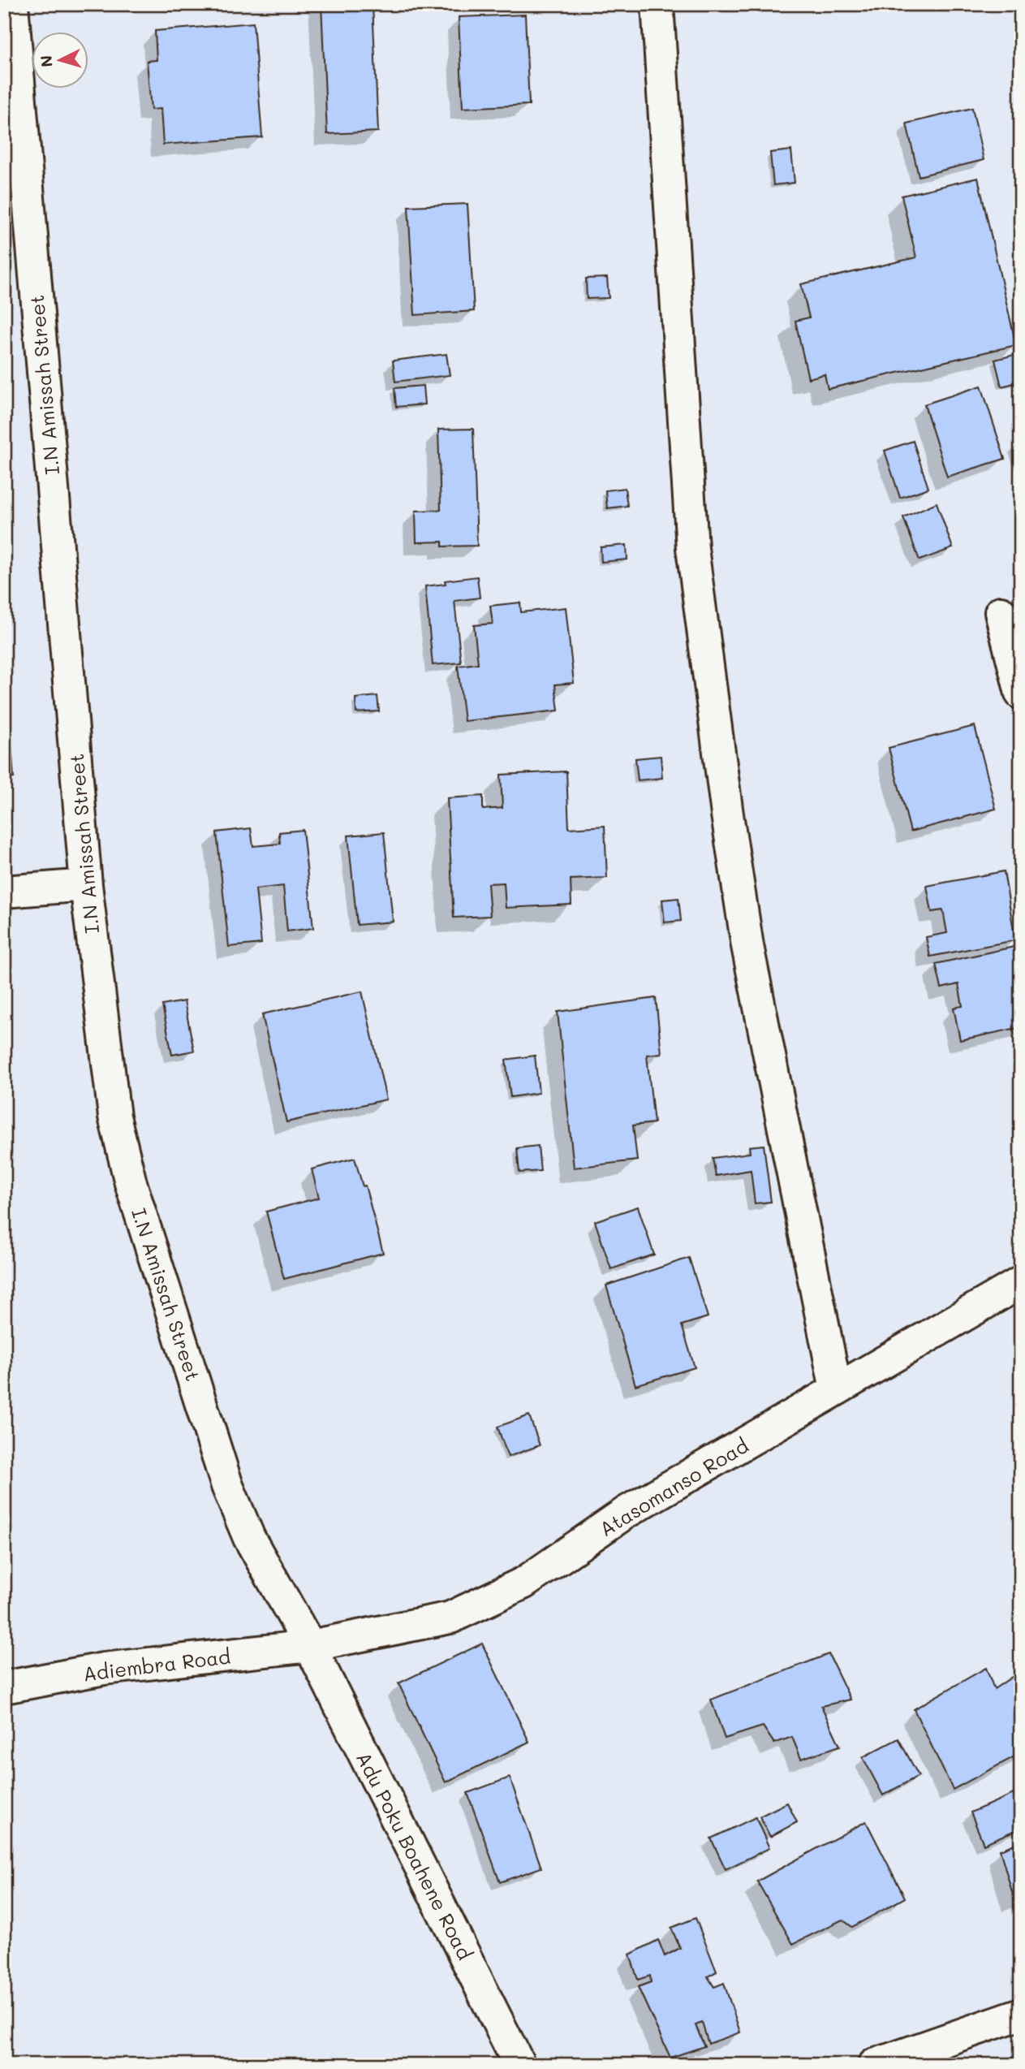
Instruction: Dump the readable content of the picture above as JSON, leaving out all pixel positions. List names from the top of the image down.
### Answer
{
  "streets": {
    "street": [
      "I.N Amissah Street",
      "Atasomanso Road",
      "Adiembra Road",
      "Adu Poku Boahene Road"
    ]
  },
  "crossings": [
    ["I.N Amissah Street", "Atasomanso Road"],
    ["I.N Amissah Street", "Adiembra Road"],
    ["I.N Amissah Street", "Adu Poku Boahene Road"],
    ["Atasomanso Road", "Adiembra Road"],
    ["Atasomanso Road", "Adu Poku Boahene Road"],
    ["Adiembra Road", "Adu Poku Boahene Road"]
  ],
  "north": "left"
}
